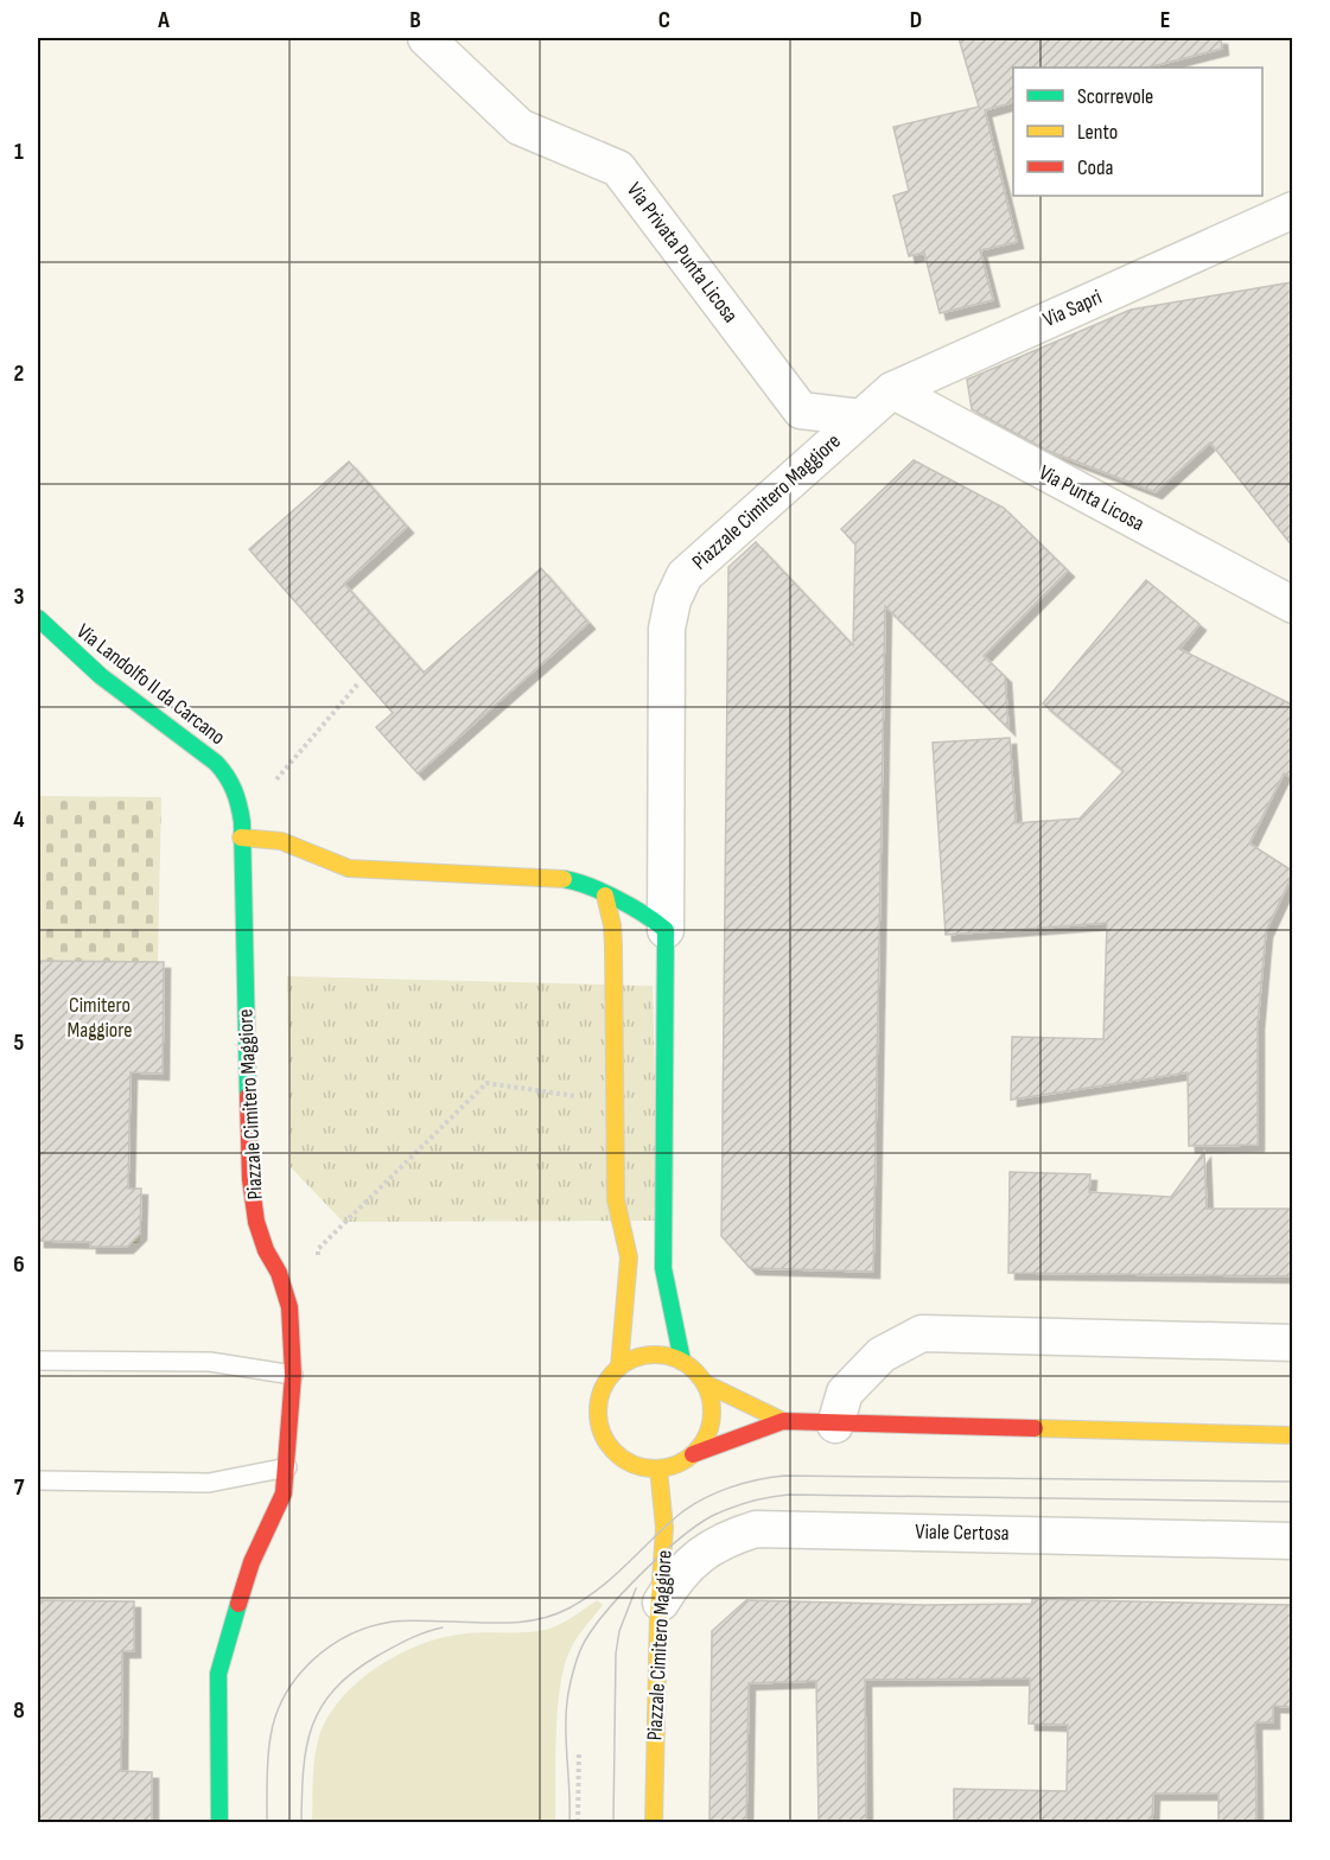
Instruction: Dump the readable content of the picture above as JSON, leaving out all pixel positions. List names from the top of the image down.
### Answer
{
  "streets": {
    "main road": ["Piazzale Cimitero Maggiore", "Via Landolfo II da Carcano"],
    "street": [
      "Via Privata Punta Licosa",
      "Via Sapri",
      "Via Punta Licosa",
      "Viale Certosa"
    ]
  },
  "crossings": [
    ["Via Privata Punta Licosa", "Via Sapri"],
    ["Via Privata Punta Licosa", "Piazzale Cimitero Maggiore"],
    ["Via Sapri", "Via Punta Licosa"],
    ["Via Sapri", "Piazzale Cimitero Maggiore"],
    ["Piazzale Cimitero Maggiore", "Via Landolfo II da Carcano"],
    ["Piazzale Cimitero Maggiore", "Viale Certosa"]
  ],
  "parks": ["Cimitero Maggiore"],
  "legend": ["Scorrevole", "Lento", "Coda"],
  "grid": {
    "columns": [
      "A",
      "B",
      "C",
      "D",
      "E"
    ],
    "rows": [
      "1",
      "2",
      "3",
      "4",
      "5",
      "6",
      "7",
      "8"
    ]
  }
}
